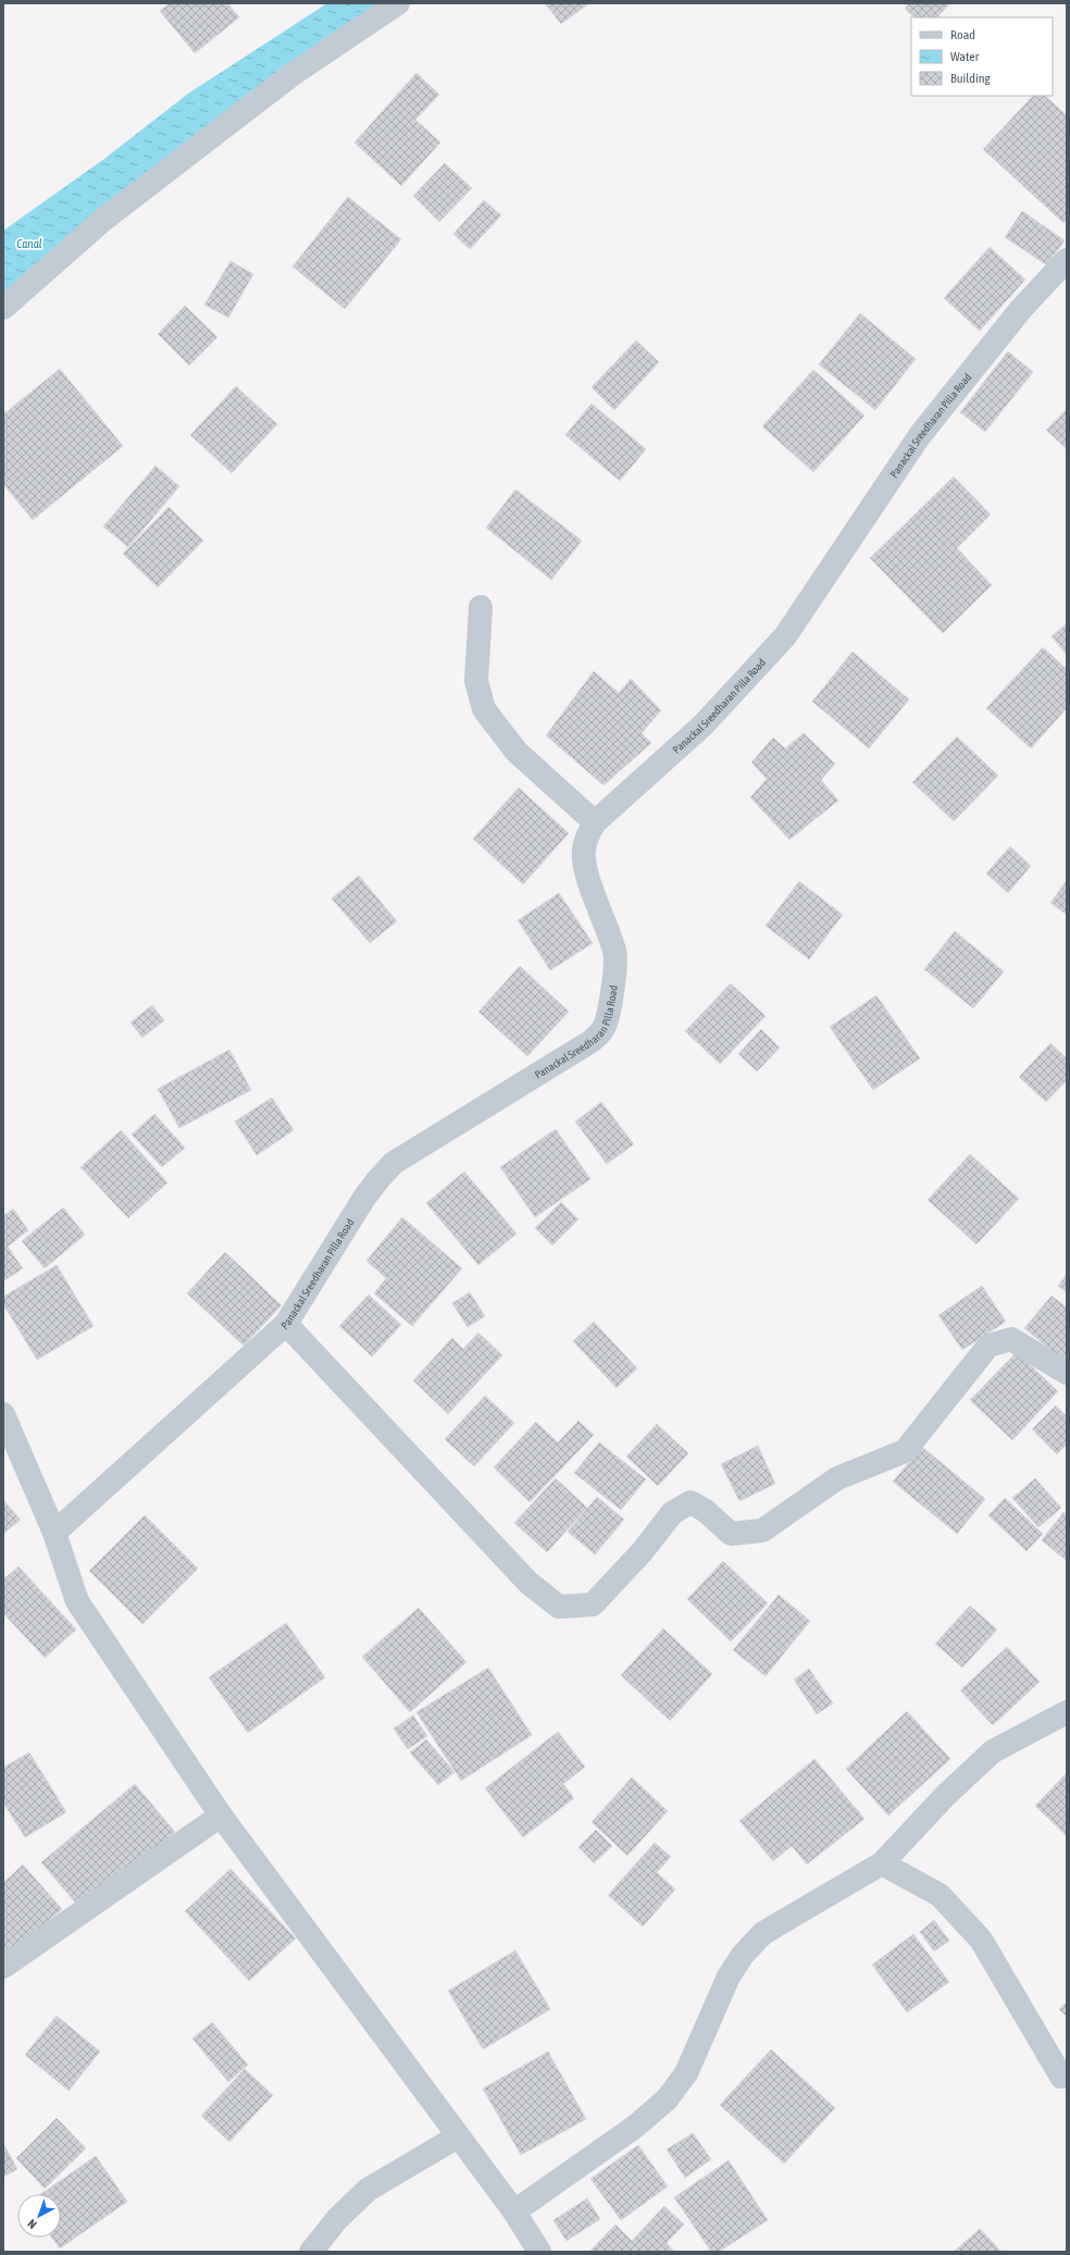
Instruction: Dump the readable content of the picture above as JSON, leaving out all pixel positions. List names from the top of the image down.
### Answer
{
  "streets": {
    "street": ["Panackal Sreedharan Pilla Road"]
  },
  "water": ["Canal"],
  "legend": ["Road", "Water", "Building"],
  "north": "bottom left"
}
